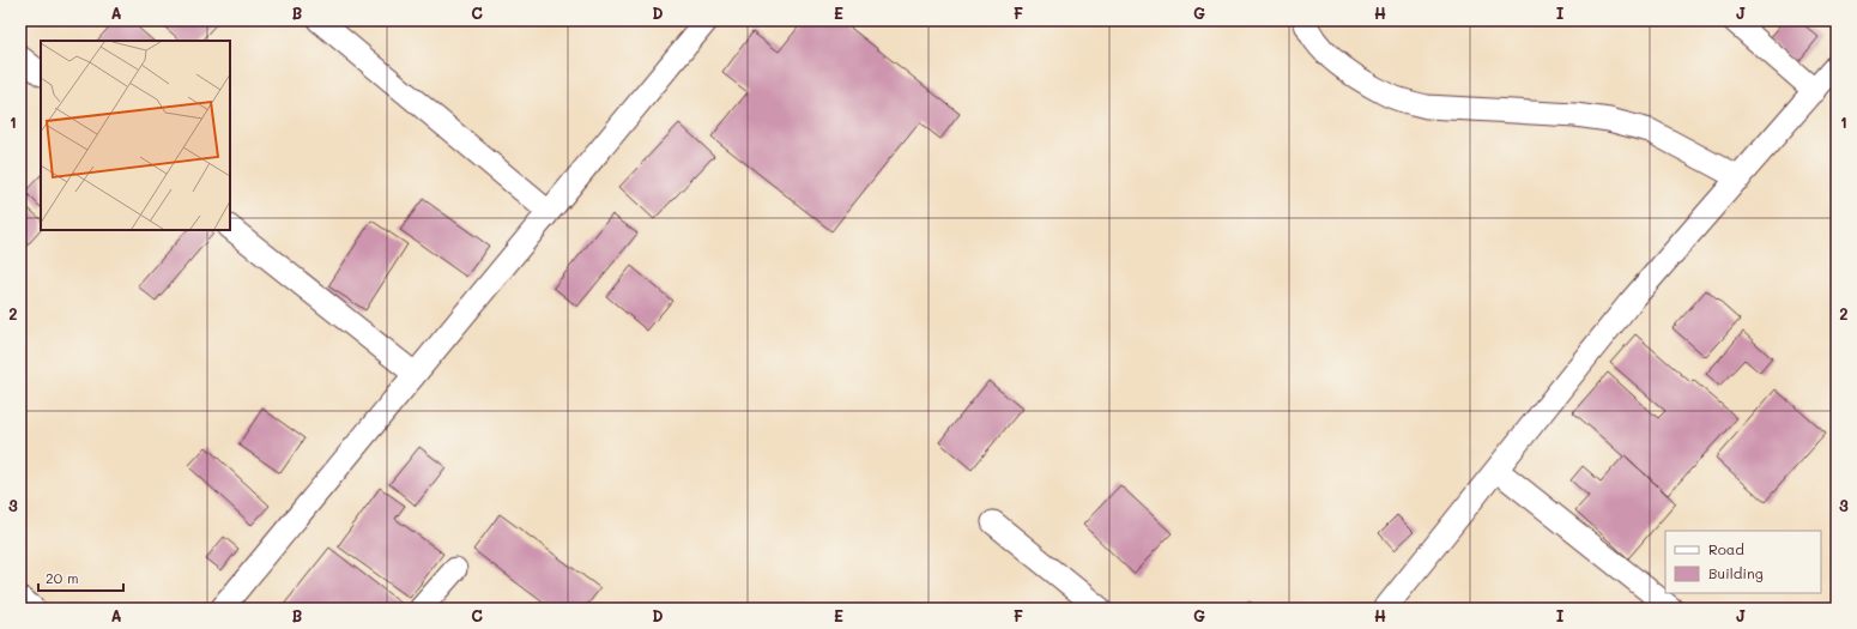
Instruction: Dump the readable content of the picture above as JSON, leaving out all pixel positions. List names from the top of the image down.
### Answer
{
  "legend": ["Road", "Building"],
  "scale_bar": "20 m",
  "grid": {
    "columns": [
      "A",
      "B",
      "C",
      "D",
      "E",
      "F",
      "G",
      "H",
      "I",
      "J"
    ],
    "rows": ["1", "2", "3"]
  }
}
